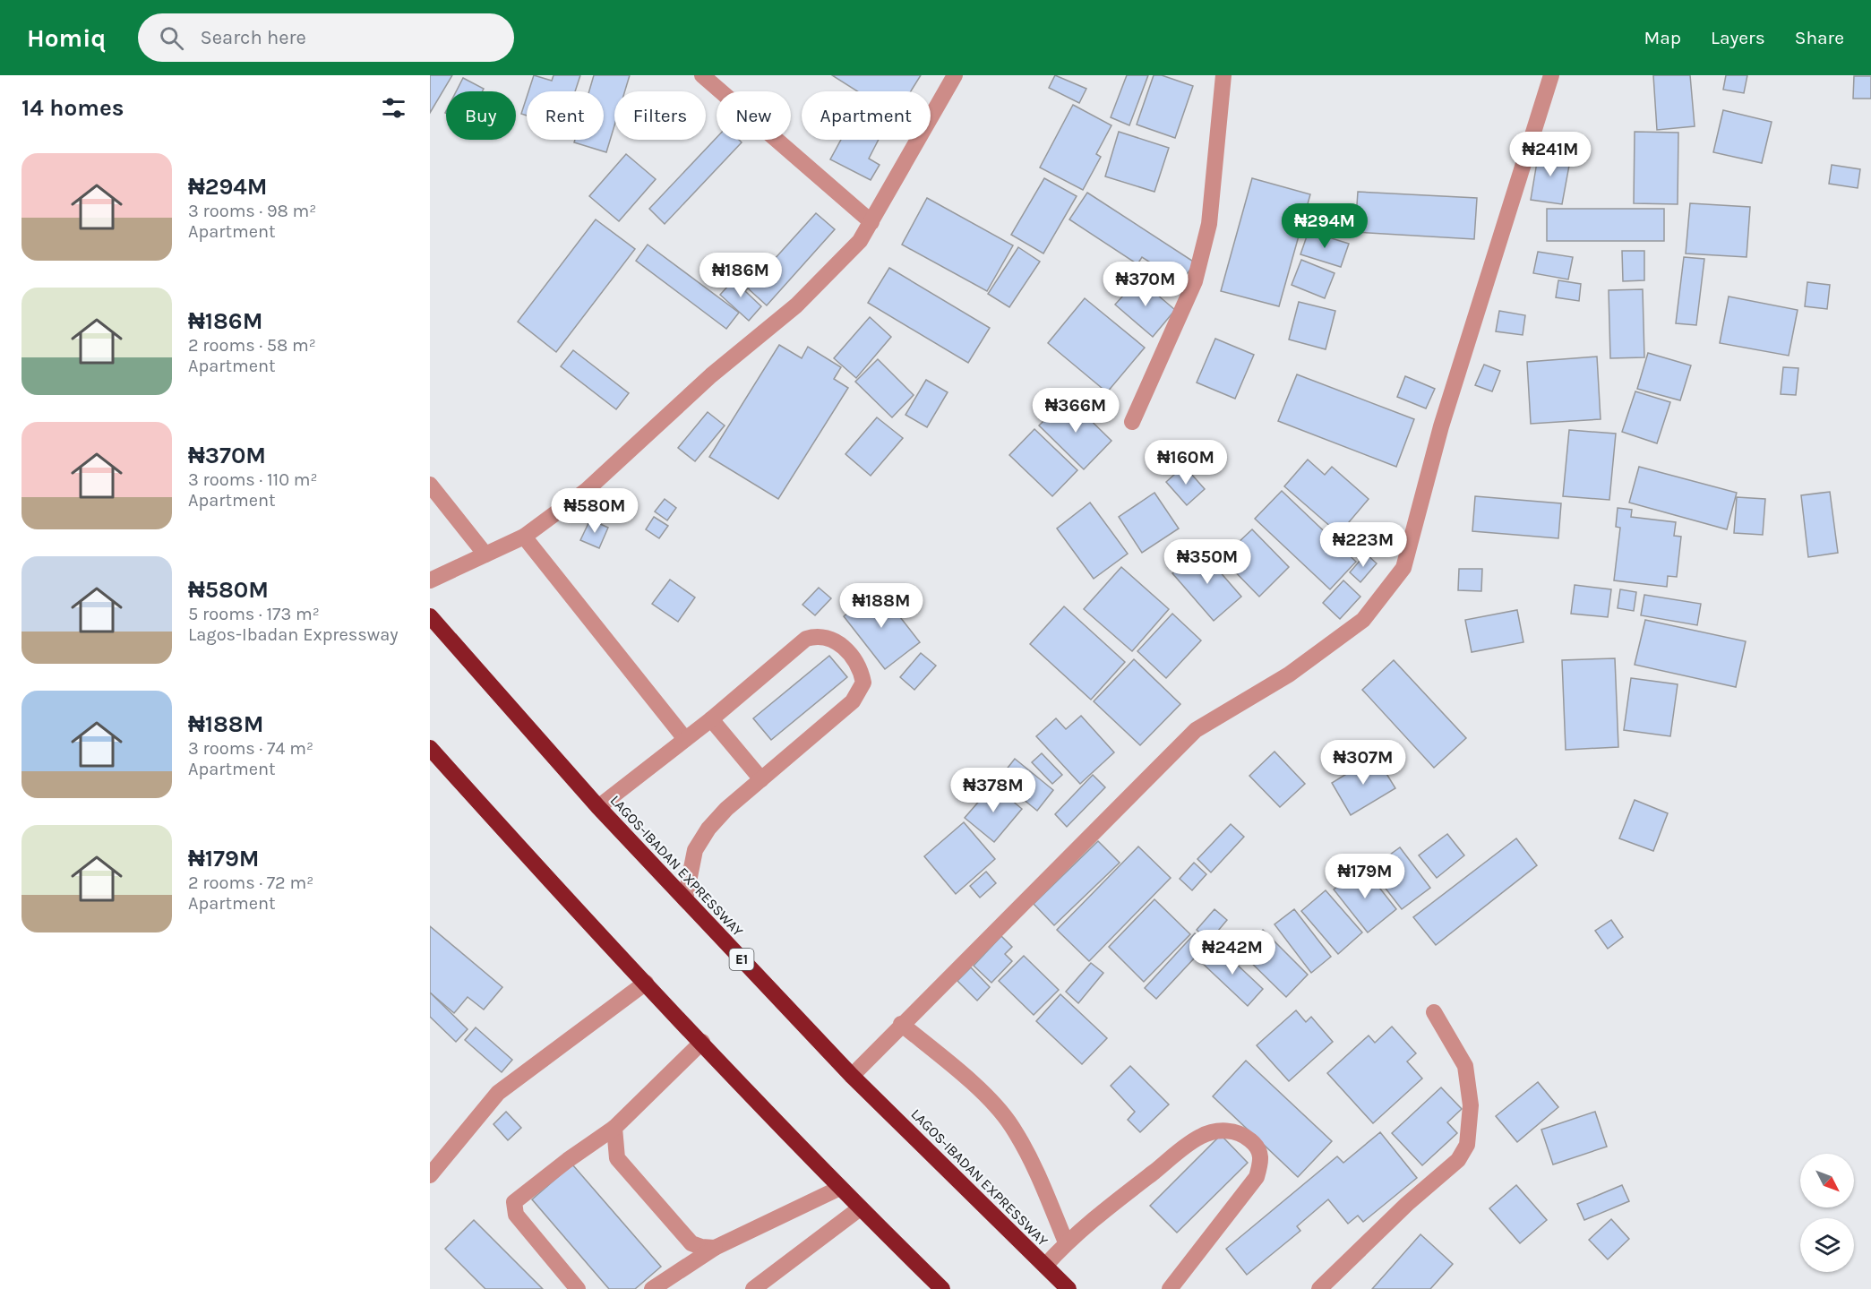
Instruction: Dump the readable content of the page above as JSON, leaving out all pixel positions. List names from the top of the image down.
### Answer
{
  "streets": {
    "highway": ["LAGOS-IBADAN EXPRESSWAY", "E1"]
  },
  "north": "bottom right",
  "page": {
    "header": "Homiq",
    "search": "Search here",
    "nav": ["Map", "Layers", "Share"],
    "heading": "14 homes",
    "chip": [
      "Buy",
      "Rent",
      "Filters",
      "New",
      "Apartment"
    ],
    "price": [
      "₦241M",
      "₦294M",
      "₦186M",
      "₦370M",
      "₦366M",
      "₦160M",
      "₦580M",
      "₦223M",
      "₦350M",
      "₦188M",
      "₦307M",
      "₦378M",
      "₦179M",
      "₦242M"
    ],
    "list": [
      {
        "name": "₦294M",
        "note": "3 rooms · 98 m² · Apartment"
      },
      {
        "name": "₦186M",
        "note": "2 rooms · 58 m² · Apartment"
      },
      {
        "name": "₦370M",
        "note": "3 rooms · 110 m² · Apartment"
      },
      {
        "name": "₦580M",
        "note": "5 rooms · 173 m² · Lagos-Ibadan Expressway"
      },
      {
        "name": "₦188M",
        "note": "3 rooms · 74 m² · Apartment"
      },
      {
        "name": "₦179M",
        "note": "2 rooms · 72 m² · Apartment"
      }
    ]
  }
}
